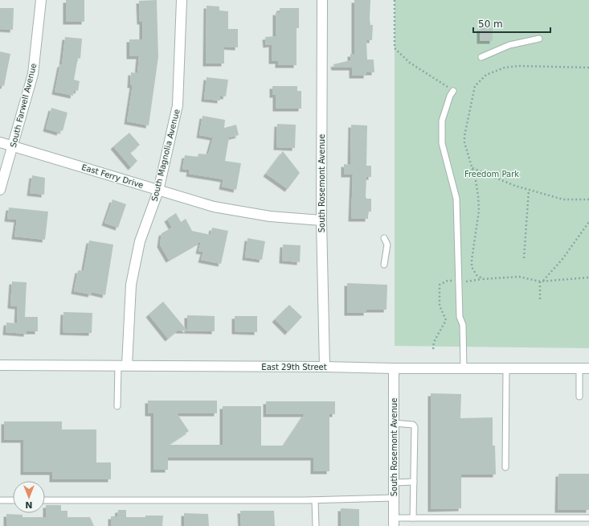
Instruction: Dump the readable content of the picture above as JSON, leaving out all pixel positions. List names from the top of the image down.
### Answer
{
  "streets": {
    "street": [
      "South Farwell Avenue",
      "South Magnolia Avenue",
      "East Ferry Drive",
      "South Rosemont Avenue",
      "East 29th Street"
    ]
  },
  "crossings": [
    ["South Farwell Avenue", "East Ferry Drive"],
    ["South Magnolia Avenue", "East Ferry Drive"],
    ["South Magnolia Avenue", "East 29th Street"],
    ["East Ferry Drive", "South Rosemont Avenue"],
    ["South Rosemont Avenue", "East 29th Street"]
  ],
  "parks": ["Freedom Park"],
  "scale_bar": "50 m",
  "north": "bottom"
}
